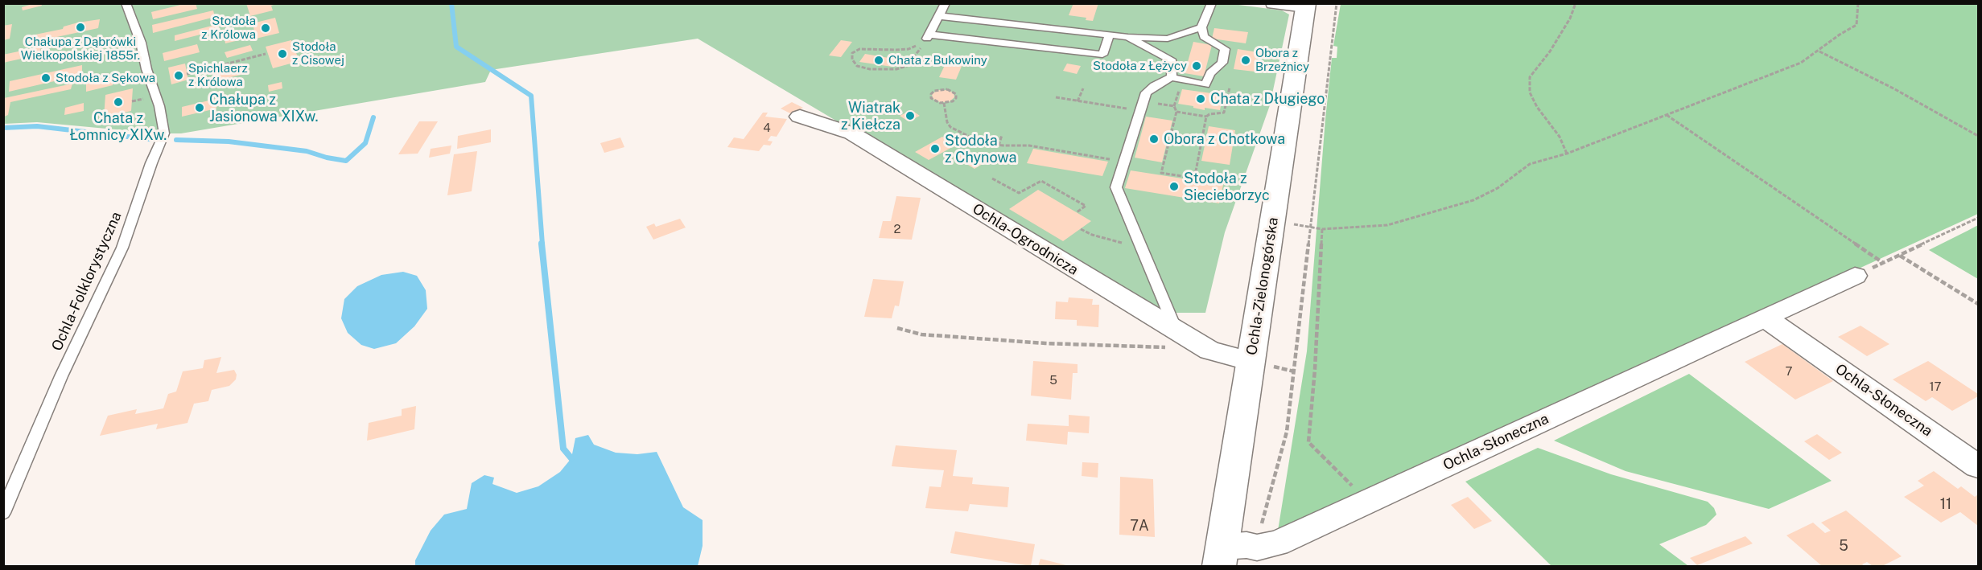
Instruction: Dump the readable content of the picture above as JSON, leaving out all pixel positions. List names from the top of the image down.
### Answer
{
  "streets": {
    "street": ["Ochla-Ogrodnicza", "Ochla-Zielonogórska", "Ochla-Słoneczna"],
    "lane": ["Ochla-Folklorystyczna"]
  },
  "crossings": [
    ["Ochla-Ogrodnicza", "Ochla-Zielonogórska"],
    ["Ochla-Zielonogórska", "Ochla-Słoneczna"]
  ],
  "places": [
    "Chałupa z Dąbrówki Wielkopolskiej 1855r.",
    "Stodoła z Królowa",
    "Stodoła z Cisowej",
    "Chata z Bukowiny",
    "Obora z Brzeźnicy",
    "Stodoła z Łężycy",
    "Spichlaerz z Królowa",
    "Stodoła z Sękowa",
    "Chata z Długiego",
    "Chata z Łomnicy XIXw.",
    "Chałupa z Jasionowa XIXw.",
    "Wiatrak z Kiełcza",
    "Obora z Chotkowa",
    "Stodoła z Chynowa",
    "Stodoła z Siecieborzyc"
  ],
  "house_numbers": [
    "4",
    "2",
    "7",
    "5",
    "17",
    "11",
    "7A",
    "5"
  ]
}
